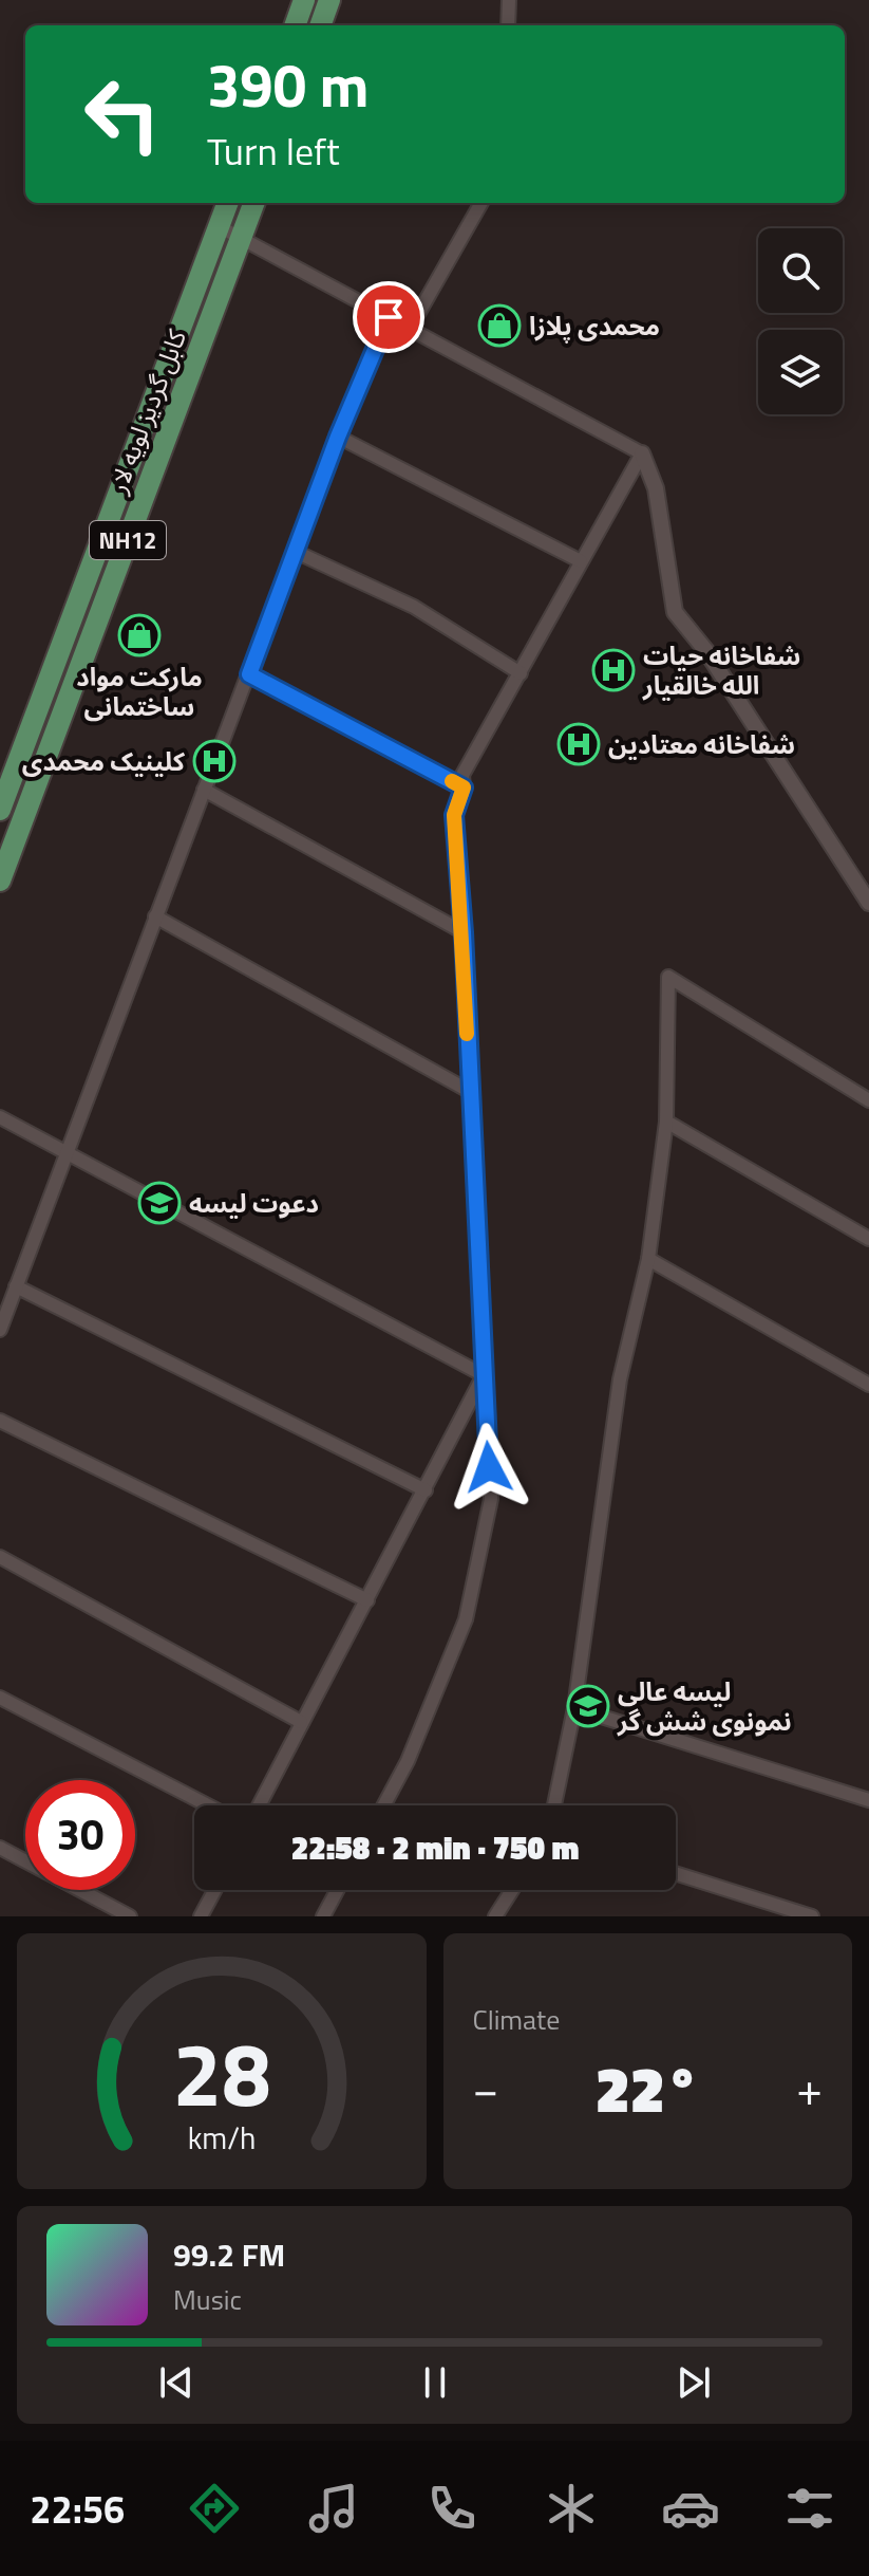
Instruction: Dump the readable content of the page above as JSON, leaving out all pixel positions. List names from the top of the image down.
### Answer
{
  "streets": {
    "highway": ["کابل گردیز لویه لار", "NH12"]
  },
  "places": {
    "shop": ["محمدی پلازا", "مارکت مواد ساختمانی"],
    "hospital": ["شفاخانه حیات الله خالقیار", "شفاخانه معتادین", "کلینیک محمدی"],
    "school or university": ["دعوت لیسه", "لیسه عالی نمونوی شش گر"]
  },
  "page": {
    "turn": ["390 m", "Turn left"],
    "limit": "30",
    "trip": "22:58 · 2 min · 750 m",
    "tile": "Climate",
    "heat": ["−", "22°", "+"],
    "song": ["99.2 FM", "Music"],
    "tabs": "22:56",
    "gauge": ["28", "km/h"]
  }
}
